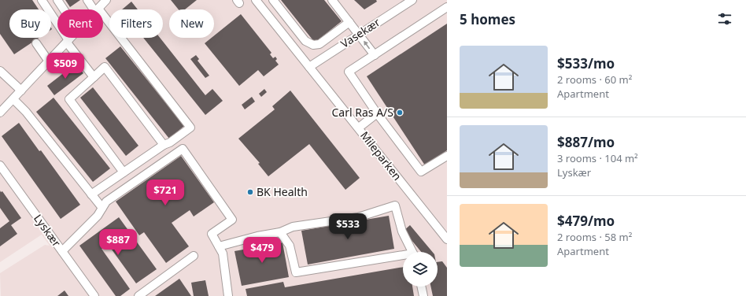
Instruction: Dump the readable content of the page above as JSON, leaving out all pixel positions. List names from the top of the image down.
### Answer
{
  "streets": {
    "street": ["Vasekær", "Mileparken", "Lyskær"]
  },
  "crossings": [
    ["Vasekær", "Mileparken"]
  ],
  "places": ["Carl Ras A/S", "BK Health"],
  "page": {
    "heading": "5 homes",
    "chip": [
      "Buy",
      "Rent",
      "Filters",
      "New"
    ],
    "list": [
      {
        "name": "$533/mo",
        "note": "2 rooms · 60 m² · Apartment"
      },
      {
        "name": "$887/mo",
        "note": "3 rooms · 104 m² · Lyskær"
      },
      {
        "name": "$479/mo",
        "note": "2 rooms · 58 m² · Apartment"
      }
    ],
    "price": [
      "$509",
      "$721",
      "$533",
      "$887",
      "$479"
    ]
  }
}
